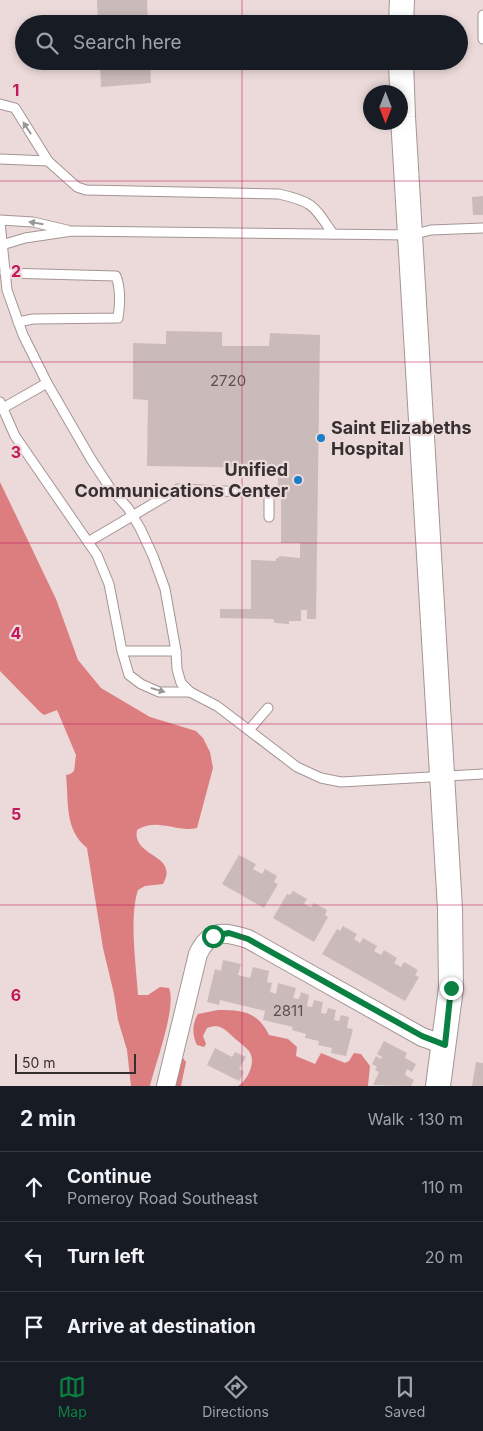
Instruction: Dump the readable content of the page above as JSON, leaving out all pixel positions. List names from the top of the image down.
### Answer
{
  "places": ["Saint Elizabeths Hospital", "Unified Communications Center"],
  "house_numbers": ["2720", "2811"],
  "scale_bar": "50 m",
  "north": "bottom",
  "page": {
    "search": "Search here",
    "scale": "50 m",
    "heading": ["2 min", "Walk · 130 m"],
    "list": [
      ["Continue", "Pomeroy Road Southeast", "110 m"],
      ["Turn left", "20 m"],
      "Arrive at destination"
    ],
    "nav": ["Map", "Directions", "Saved"]
  },
  "grid": {
    "rows": [
      "1",
      "2",
      "3",
      "4",
      "5",
      "6"
    ]
  }
}
